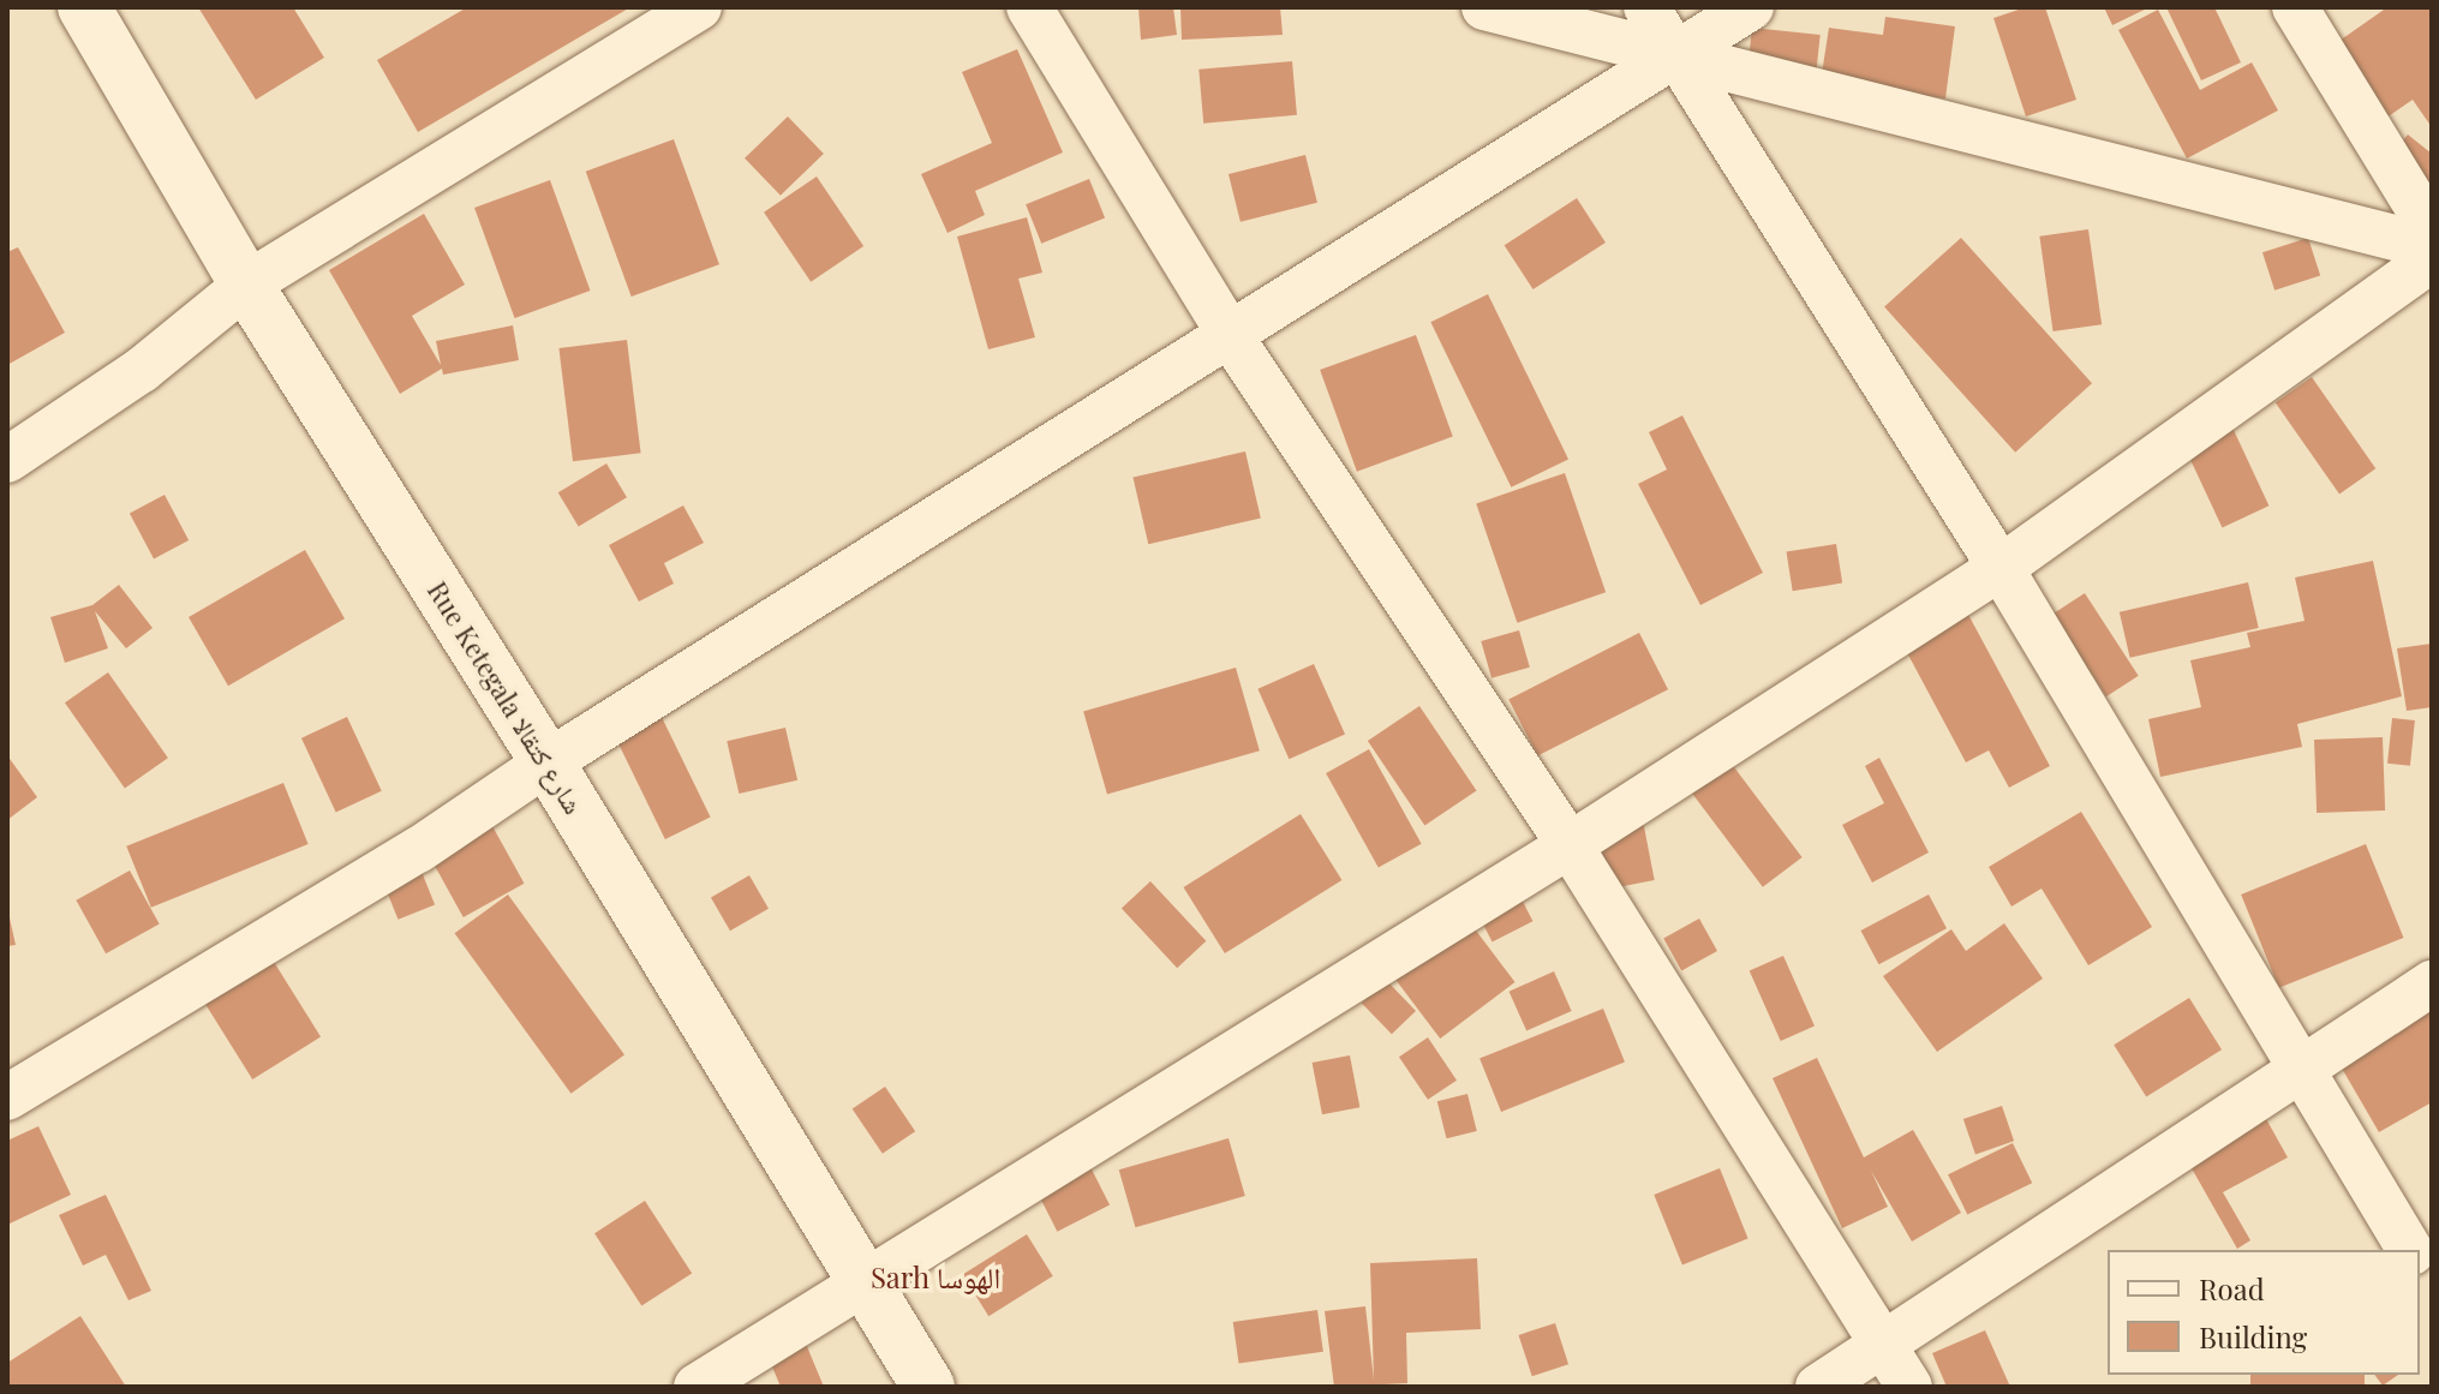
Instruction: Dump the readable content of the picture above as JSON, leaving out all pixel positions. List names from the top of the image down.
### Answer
{
  "streets": {
    "street": ["Rue Ketegala شارع كتقالا"]
  },
  "districts": ["Sarh الهوسا"],
  "legend": ["Road", "Building"]
}
